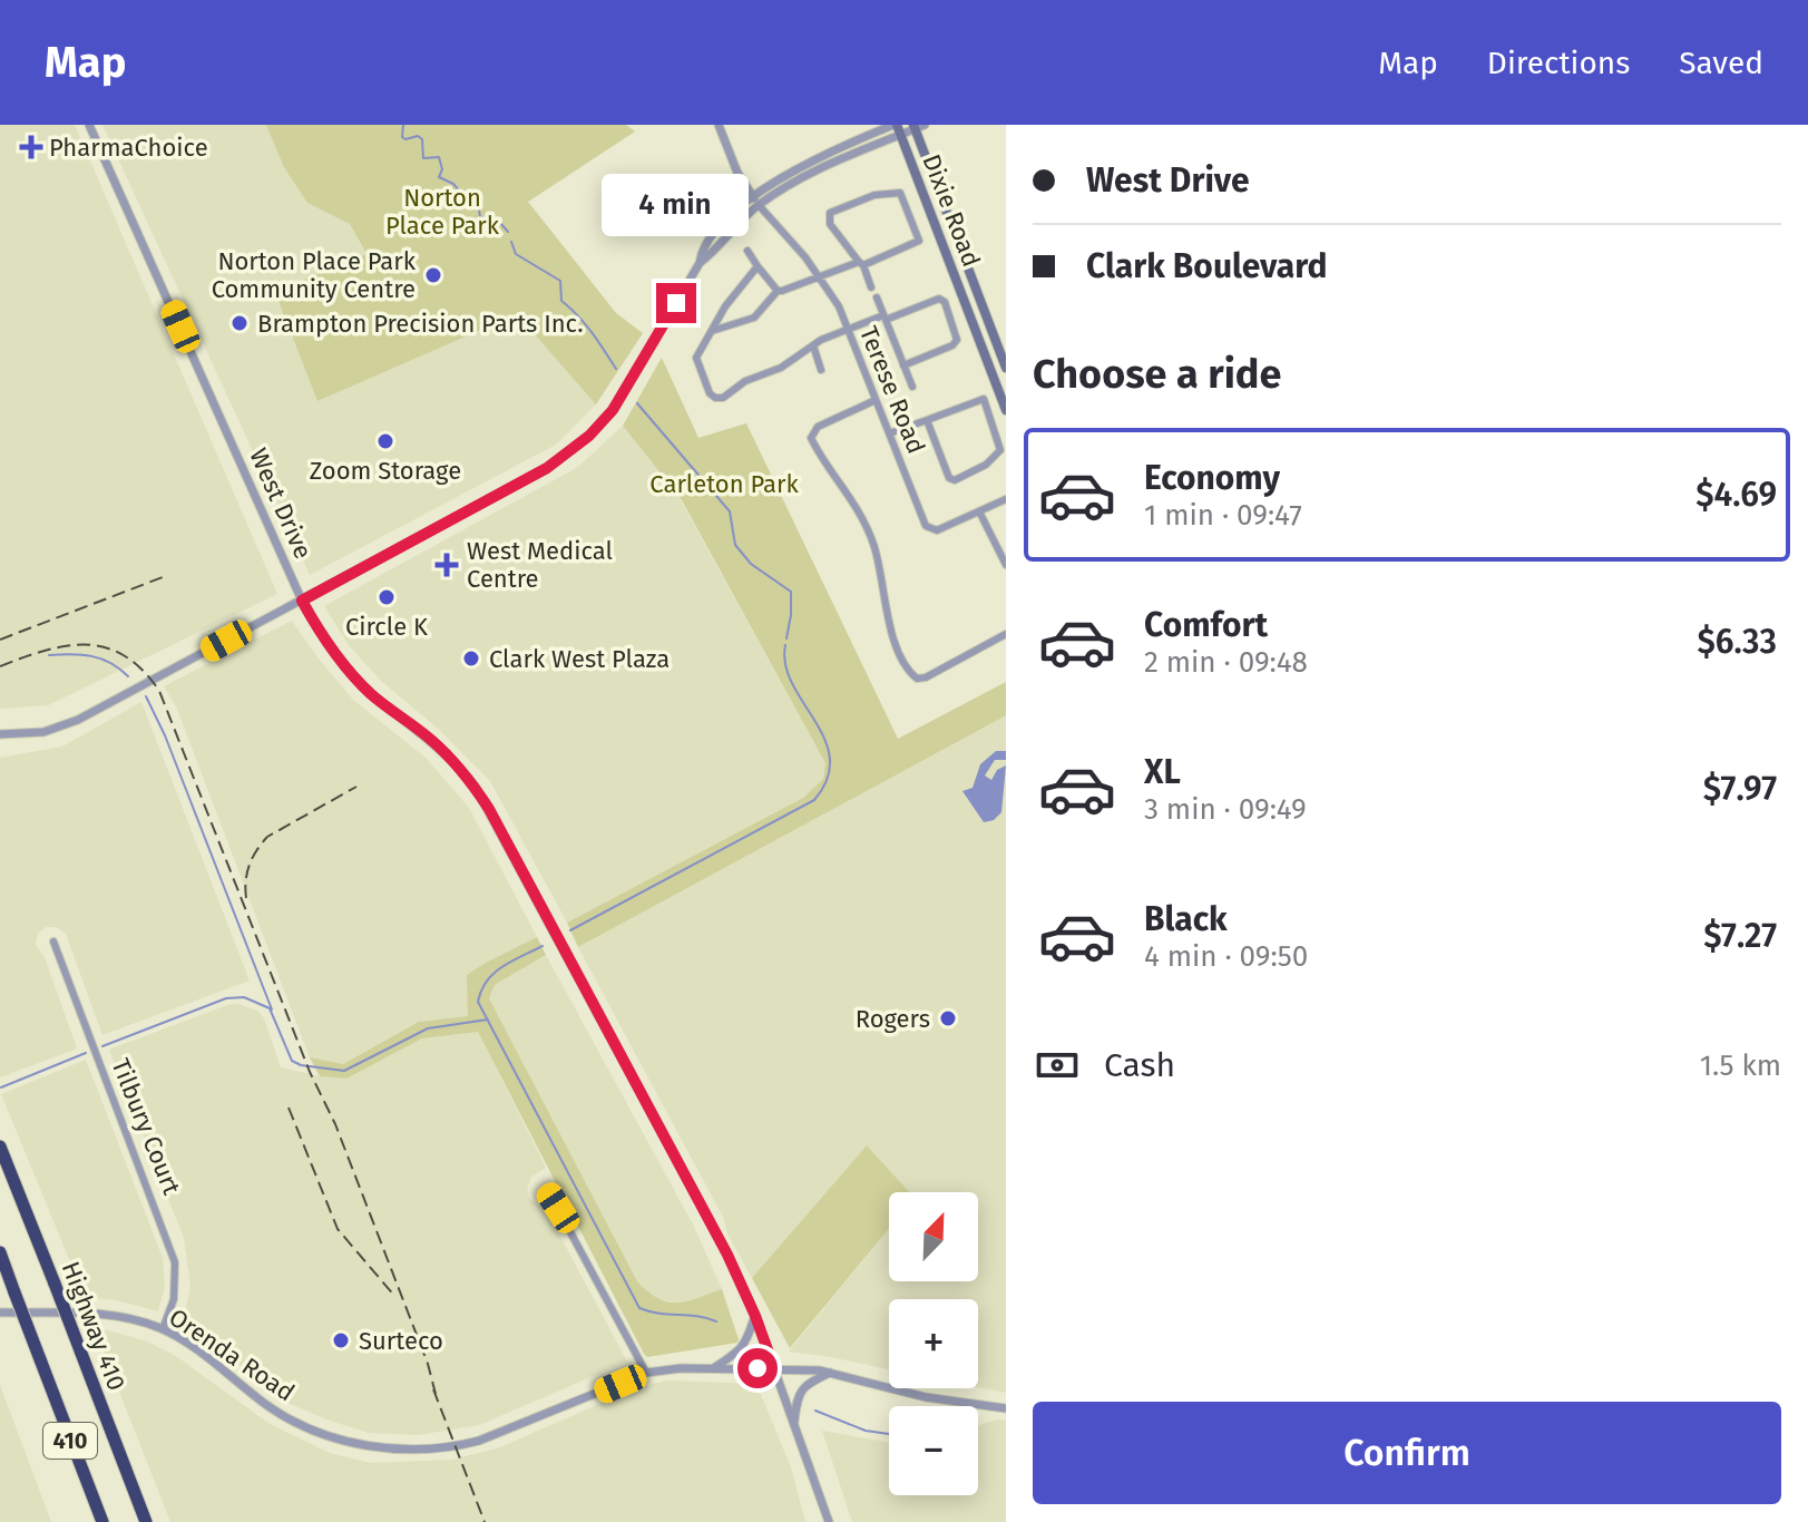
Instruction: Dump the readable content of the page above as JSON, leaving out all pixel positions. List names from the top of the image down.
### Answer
{
  "streets": {
    "highway": ["Highway 410", "410"],
    "main road": ["Dixie Road"],
    "street": [
      "Terese Road",
      "West Drive",
      "Tilbury Court",
      "Orenda Road"
    ]
  },
  "crossings": [
    ["West Drive", "Orenda Road"],
    ["Tilbury Court", "Orenda Road"]
  ],
  "parks": ["Norton Place Park", "Carleton Park"],
  "places": {
    "health": ["PharmaChoice", "West Medical Centre"],
    "other": [
      "Norton Place Park Community Centre",
      "Brampton Precision Parts Inc.",
      "Zoom Storage",
      "Circle K",
      "Clark West Plaza",
      "Rogers",
      "Surteco"
    ]
  },
  "north": "top right",
  "page": {
    "header": "Map",
    "nav": ["Map", "Directions", "Saved"],
    "banner": ["West Drive", "Clark Boulevard"],
    "bubble": "4 min",
    "heading": "Choose a ride",
    "list": [
      {
        "name": "Economy",
        "note": "1 min · 09:47",
        "value": "$4.69"
      },
      {
        "name": "Comfort",
        "note": "2 min · 09:48",
        "value": "$6.33"
      },
      {
        "name": "XL",
        "note": "3 min · 09:49",
        "value": "$7.97"
      },
      {
        "name": "Black",
        "note": "4 min · 09:50",
        "value": "$7.27"
      }
    ],
    "pay": ["Cash", "1.5 km"],
    "map_buttons": ["+", "−"],
    "buttons": "Confirm"
  }
}
